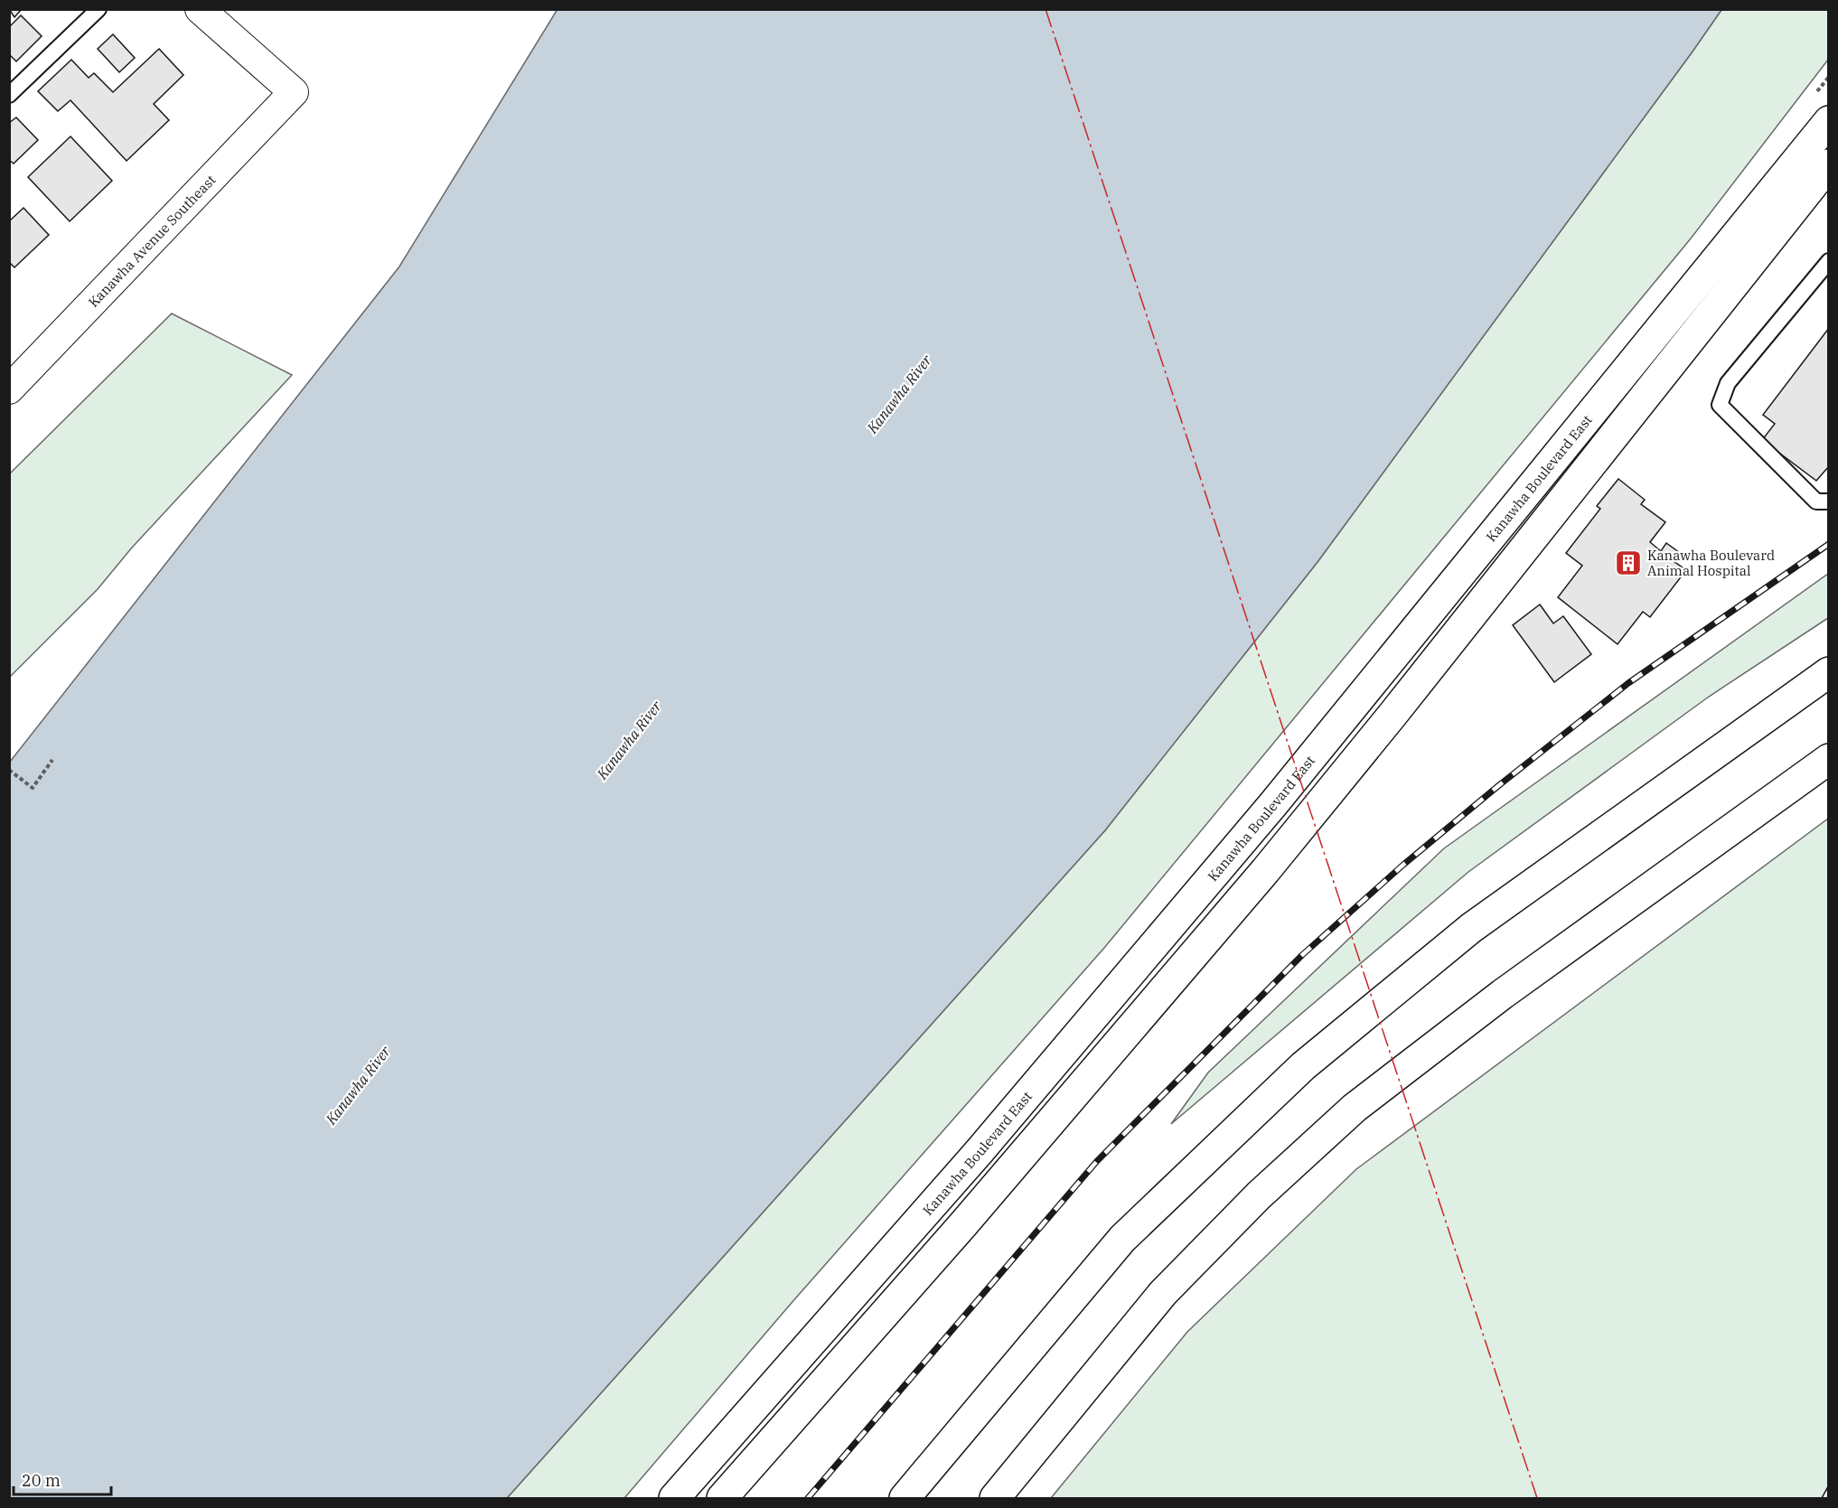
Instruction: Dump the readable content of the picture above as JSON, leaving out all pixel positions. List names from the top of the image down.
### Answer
{
  "streets": {
    "main road": ["Kanawha Boulevard East"],
    "street": ["Kanawha Avenue Southeast"]
  },
  "water": ["Kanawha River"],
  "places": {
    "building": ["Kanawha Boulevard Animal Hospital"]
  },
  "scale_bar": "20 m"
}
